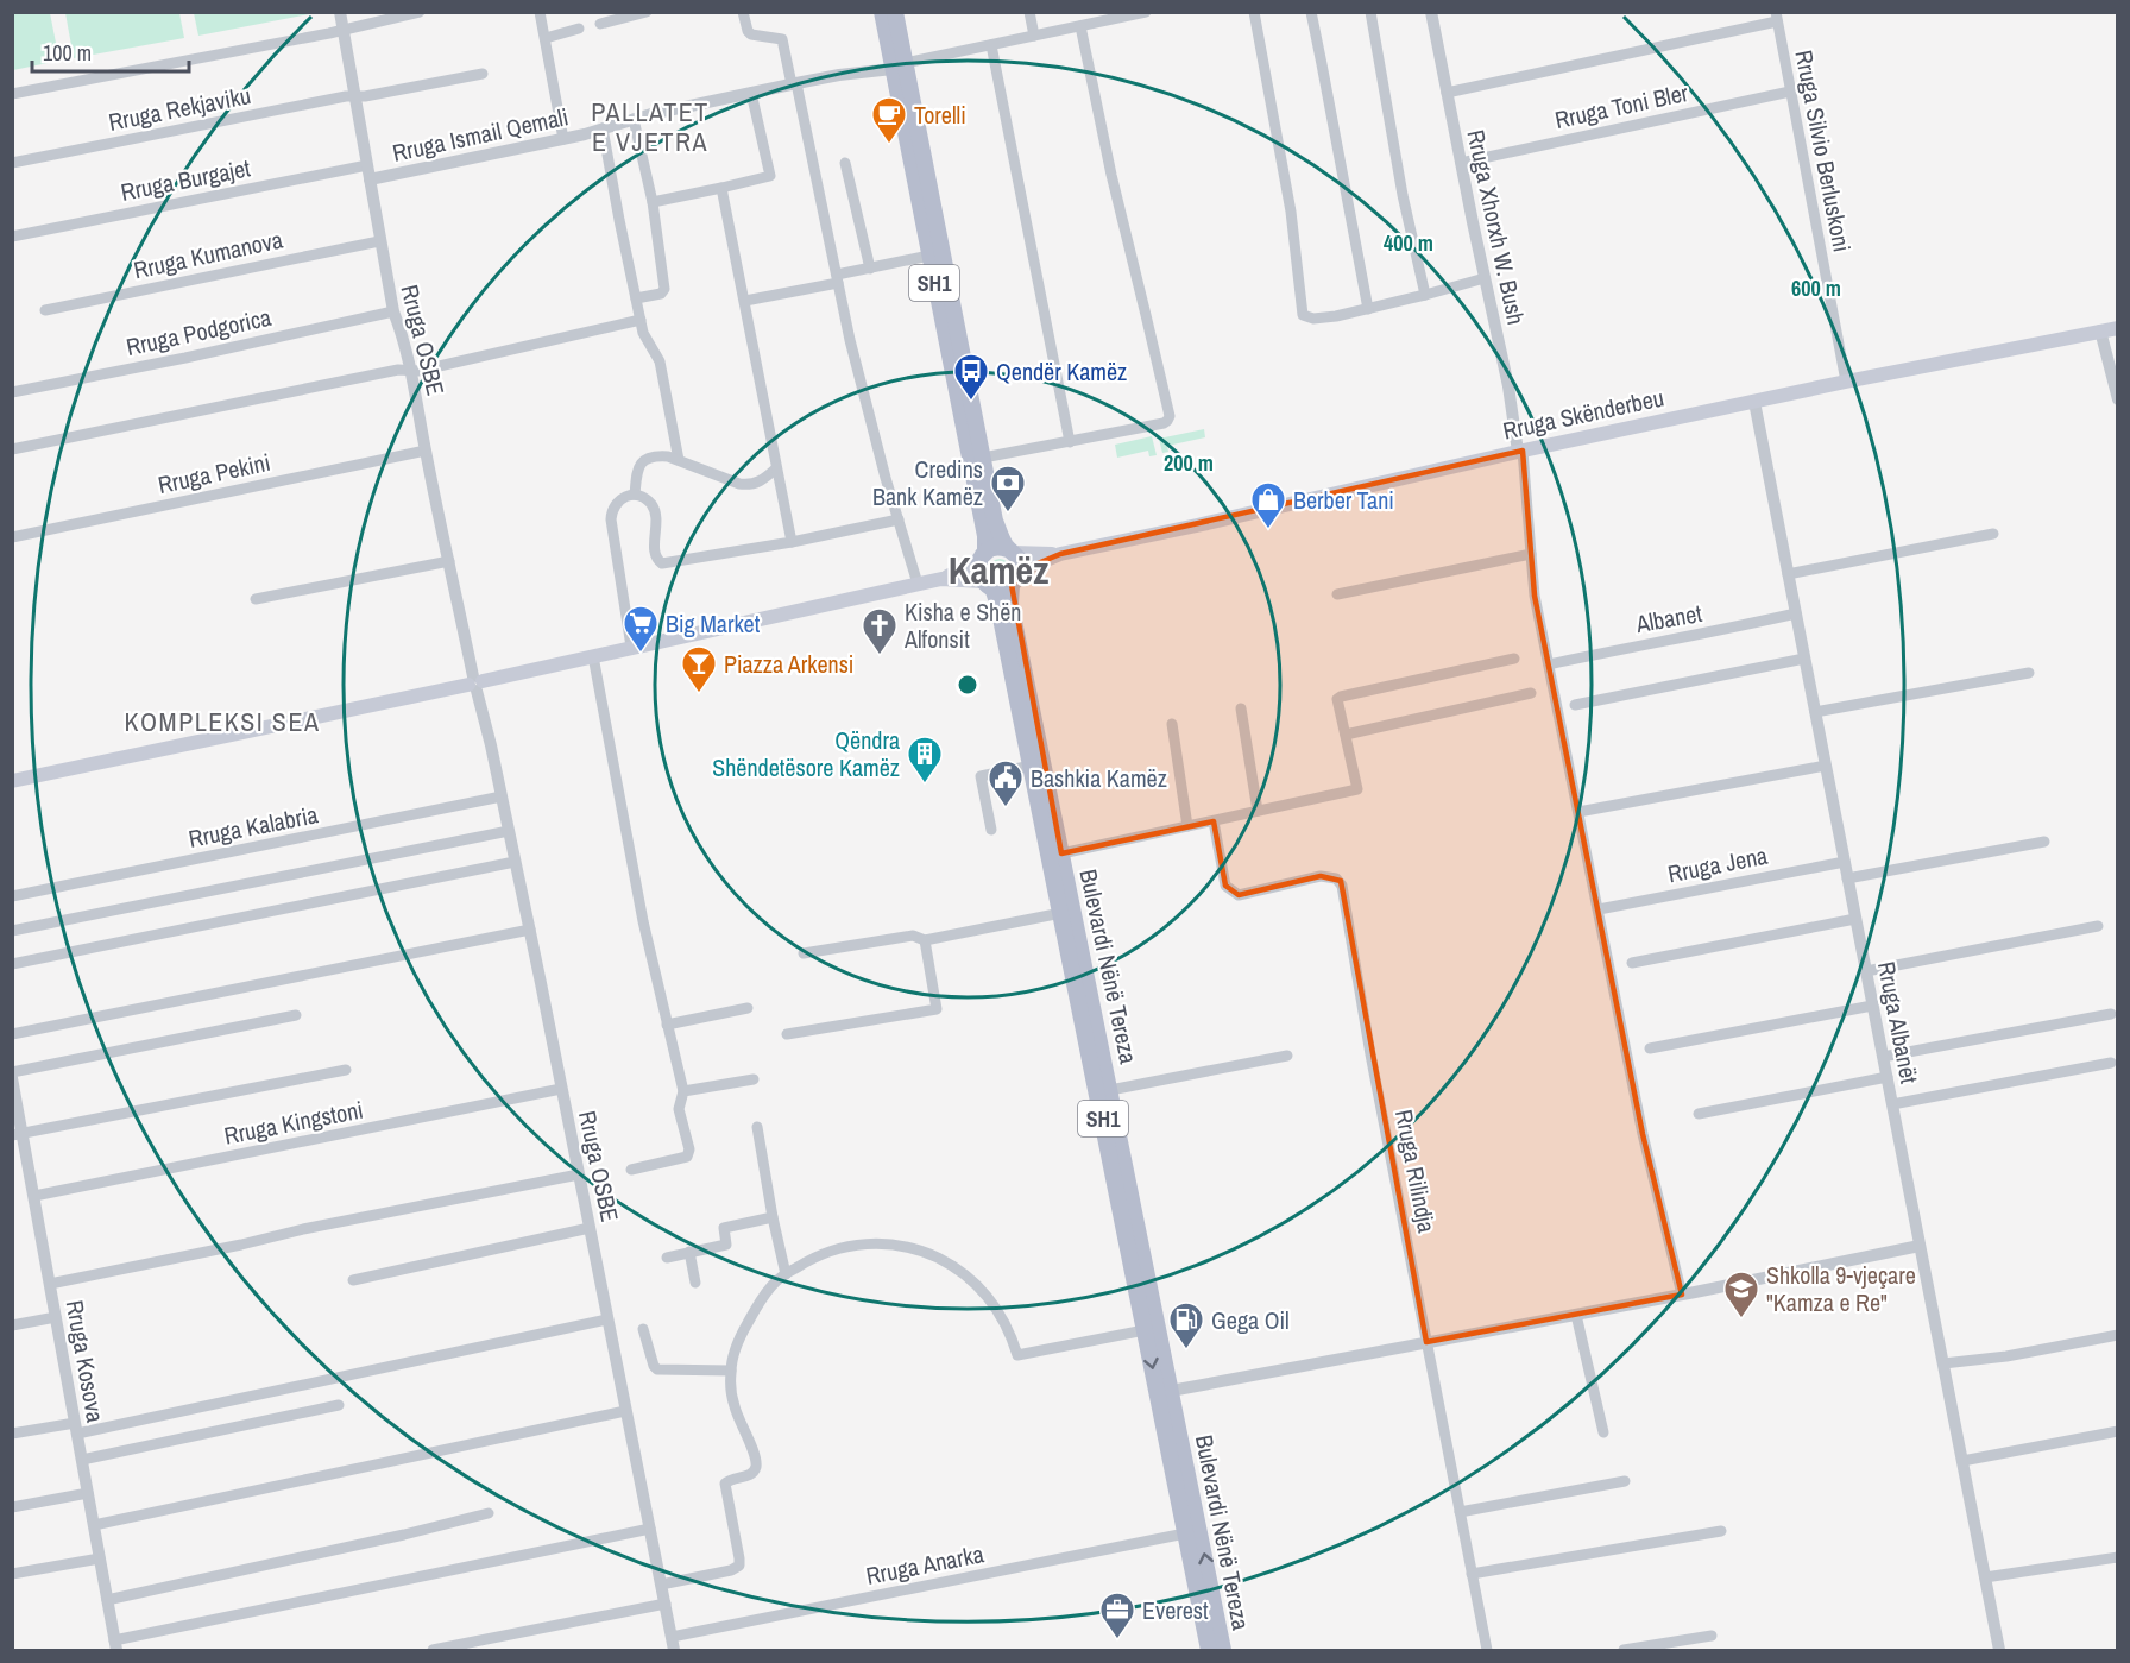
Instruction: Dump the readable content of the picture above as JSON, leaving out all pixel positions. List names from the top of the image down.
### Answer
{
  "streets": {
    "main road": ["SH1", "Rruga Skënderbeu", "Bulevardi Nënë Tereza"],
    "street": [
      "Rruga Toni Bler",
      "Rruga Rekjaviku",
      "Rruga Ismail Qemali",
      "Rruga Silvio Berluskoni",
      "Rruga Burgajet",
      "Rruga Xhorxh W. Bush",
      "Rruga Kumanova",
      "Rruga Podgorica",
      "Rruga OSBE",
      "Rruga Pekini",
      "Albanet",
      "Rruga Kalabria",
      "Rruga Jena",
      "Rruga Albanët",
      "Rruga Kingstoni",
      "Rruga Rilindja",
      "Rruga Kosova",
      "Rruga Anarka"
    ]
  },
  "crossings": [
    ["Rruga Toni Bler", "Rruga Silvio Berluskoni"],
    ["Rruga Toni Bler", "Rruga Xhorxh W. Bush"],
    ["Rruga Rekjaviku", "Rruga OSBE"],
    ["Rruga Ismail Qemali", "Rruga OSBE"],
    ["Rruga Ismail Qemali", "Bulevardi Nënë Tereza"],
    ["Rruga Silvio Berluskoni", "Rruga Skënderbeu"],
    ["Rruga Burgajet", "Rruga OSBE"],
    ["Rruga Xhorxh W. Bush", "Rruga Skënderbeu"],
    ["Rruga Kumanova", "Rruga OSBE"],
    ["Rruga Podgorica", "Rruga OSBE"],
    ["Rruga OSBE", "Rruga Pekini"],
    ["Rruga OSBE", "Rruga Kalabria"],
    ["Rruga OSBE", "Rruga Kingstoni"],
    ["Rruga OSBE", "Rruga Anarka"],
    ["Rruga Skënderbeu", "Bulevardi Nënë Tereza"],
    ["Rruga Skënderbeu", "Rruga Albanët"],
    ["Albanet", "Rruga Albanët"],
    ["Rruga Jena", "Rruga Albanët"],
    ["Bulevardi Nënë Tereza", "Rruga Anarka"],
    ["Rruga Kingstoni", "Rruga Kosova"]
  ],
  "districts": ["PALLATET E VJETRA", "Kamëz", "KOMPLEKSI SEA"],
  "places": {
    "cafe": ["Torelli"],
    "bus stop": ["Qendër Kamëz"],
    "bank": ["Credins Bank Kamëz"],
    "shop": ["Berber Tani"],
    "supermarket": ["Big Market"],
    "church": ["Kisha e Shën Alfonsit"],
    "bar": ["Piazza Arkensi"],
    "building": ["Qëndra Shëndetësore Kamëz"],
    "public building": ["Bashkia Kamëz"],
    "school or university": ["Shkolla 9-vjeçare \"Kamza e Re\""],
    "fuel station": ["Gega Oil"],
    "office": ["Everest"]
  },
  "scale_bar": "100 m",
  "rings": ["400 m", "600 m", "200 m"]
}
